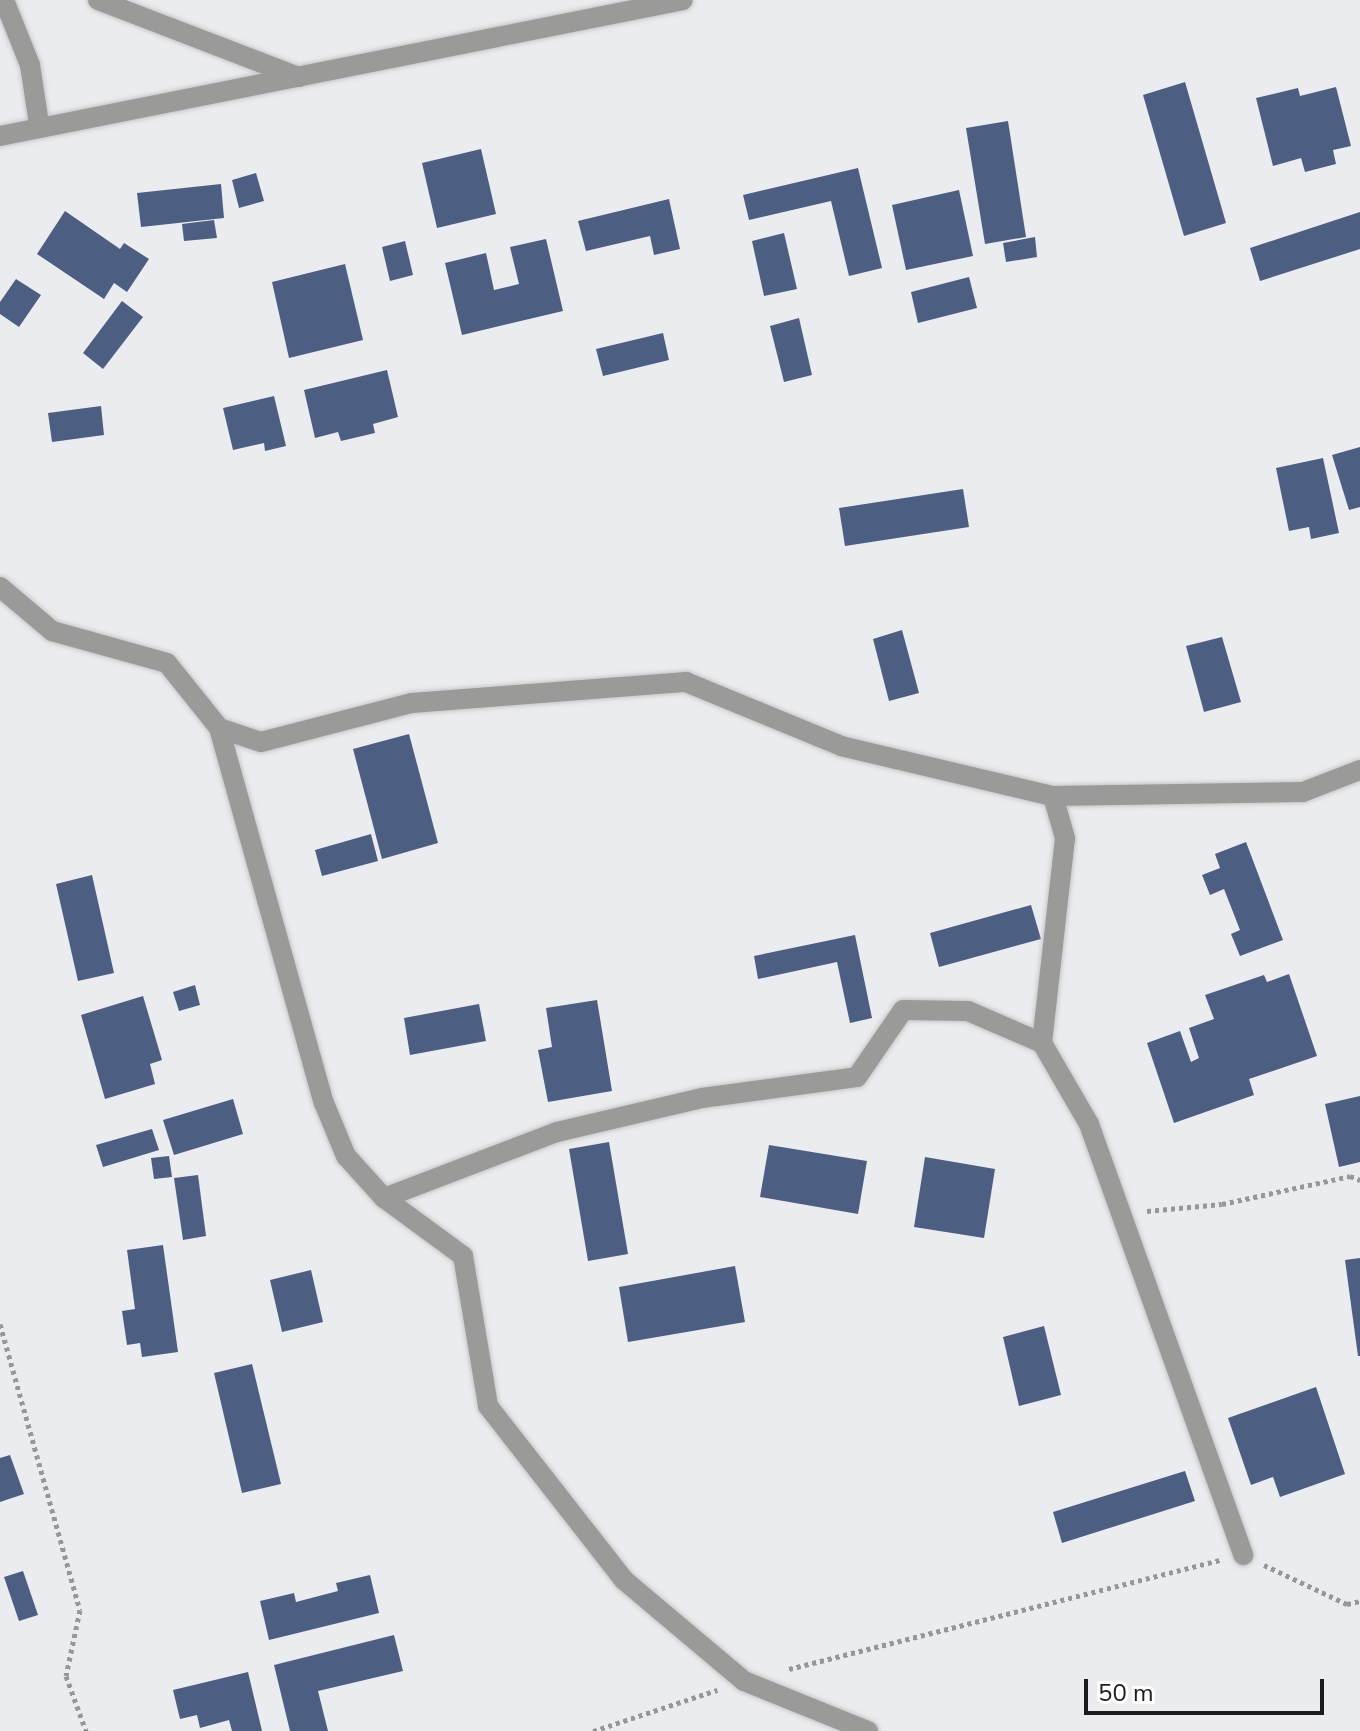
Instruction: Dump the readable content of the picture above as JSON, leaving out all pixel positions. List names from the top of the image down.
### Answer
{
  "scale_bar": "50 m"
}
